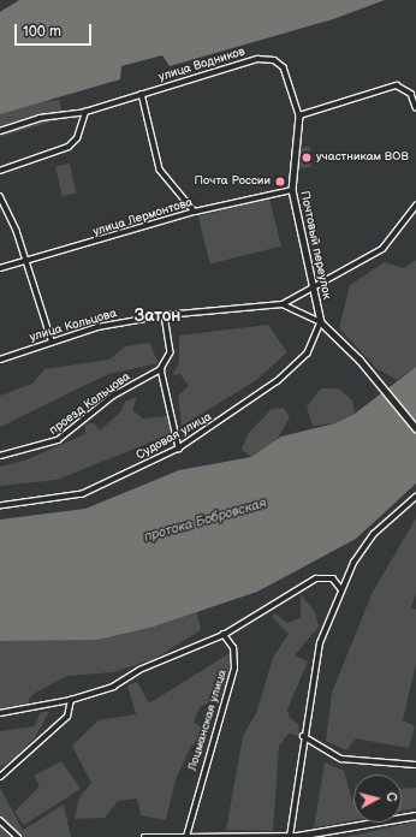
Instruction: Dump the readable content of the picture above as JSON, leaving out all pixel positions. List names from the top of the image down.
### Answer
{
  "streets": {
    "street": [
      "улица Водников",
      "улица Лермонтова",
      "Почтовый переулок",
      "улица Кольцова",
      "проезд Кольцова",
      "Судовая улица",
      "Лоцманская улица"
    ]
  },
  "crossings": [
    ["улица Водников", "улица Лермонтова"],
    ["улица Водников", "Почтовый переулок"],
    ["улица Лермонтова", "Почтовый переулок"],
    ["Почтовый переулок", "улица Кольцова"],
    ["Почтовый переулок", "Судовая улица"],
    ["улица Кольцова", "Судовая улица"]
  ],
  "districts": ["Затон"],
  "water": ["протока Бобровская"],
  "places": ["участникам ВОВ", "Почта России"],
  "scale_bar": "100 m",
  "north": "right"
}
